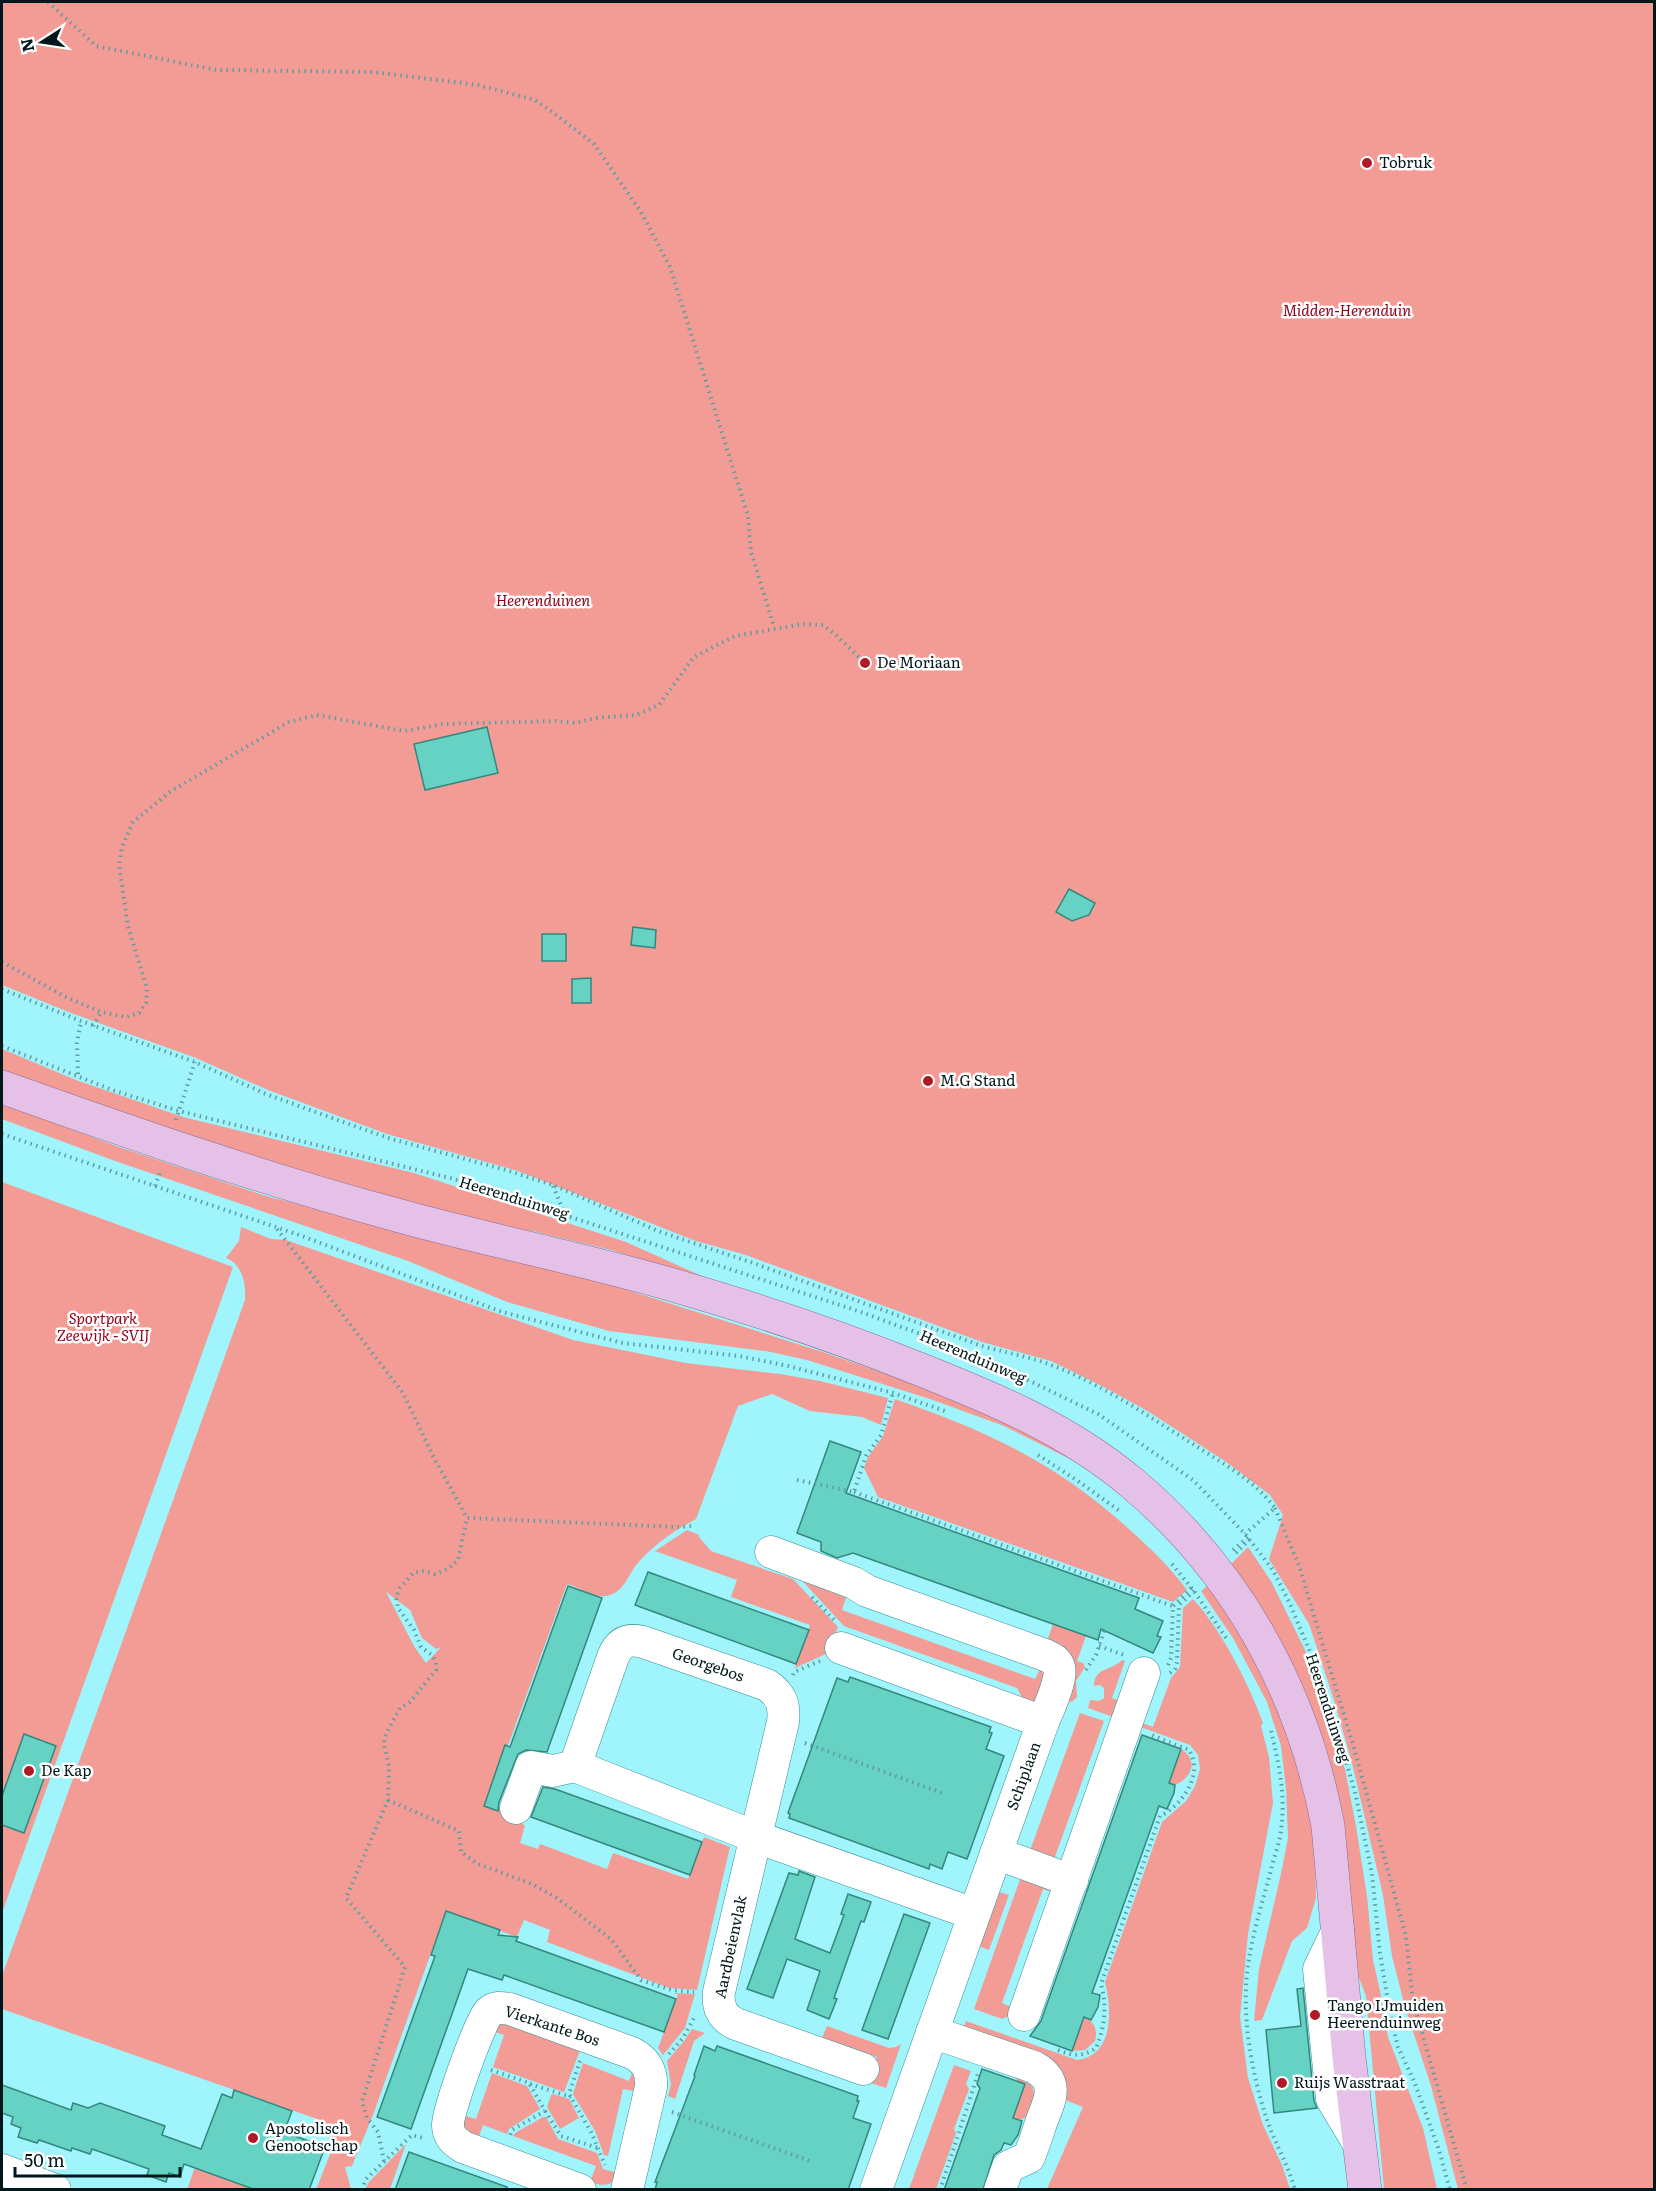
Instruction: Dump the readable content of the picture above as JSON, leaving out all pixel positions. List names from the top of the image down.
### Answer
{
  "streets": {
    "main road": ["Heerenduinweg"],
    "street": [
      "Georgebos",
      "Schiplaan",
      "Aardbeienvlak",
      "Vierkante Bos"
    ]
  },
  "parks": ["Midden-Herenduin", "Heerenduinen", "Sportpark Zeewijk - SVIJ"],
  "places": [
    "Tobruk",
    "De Moriaan",
    "M.G Stand",
    "De Kap",
    "Tango IJmuiden Heerenduinweg",
    "Ruijs Wasstraat",
    "Apostolisch Genootschap"
  ],
  "scale_bar": "50 m",
  "north": "left"
}
